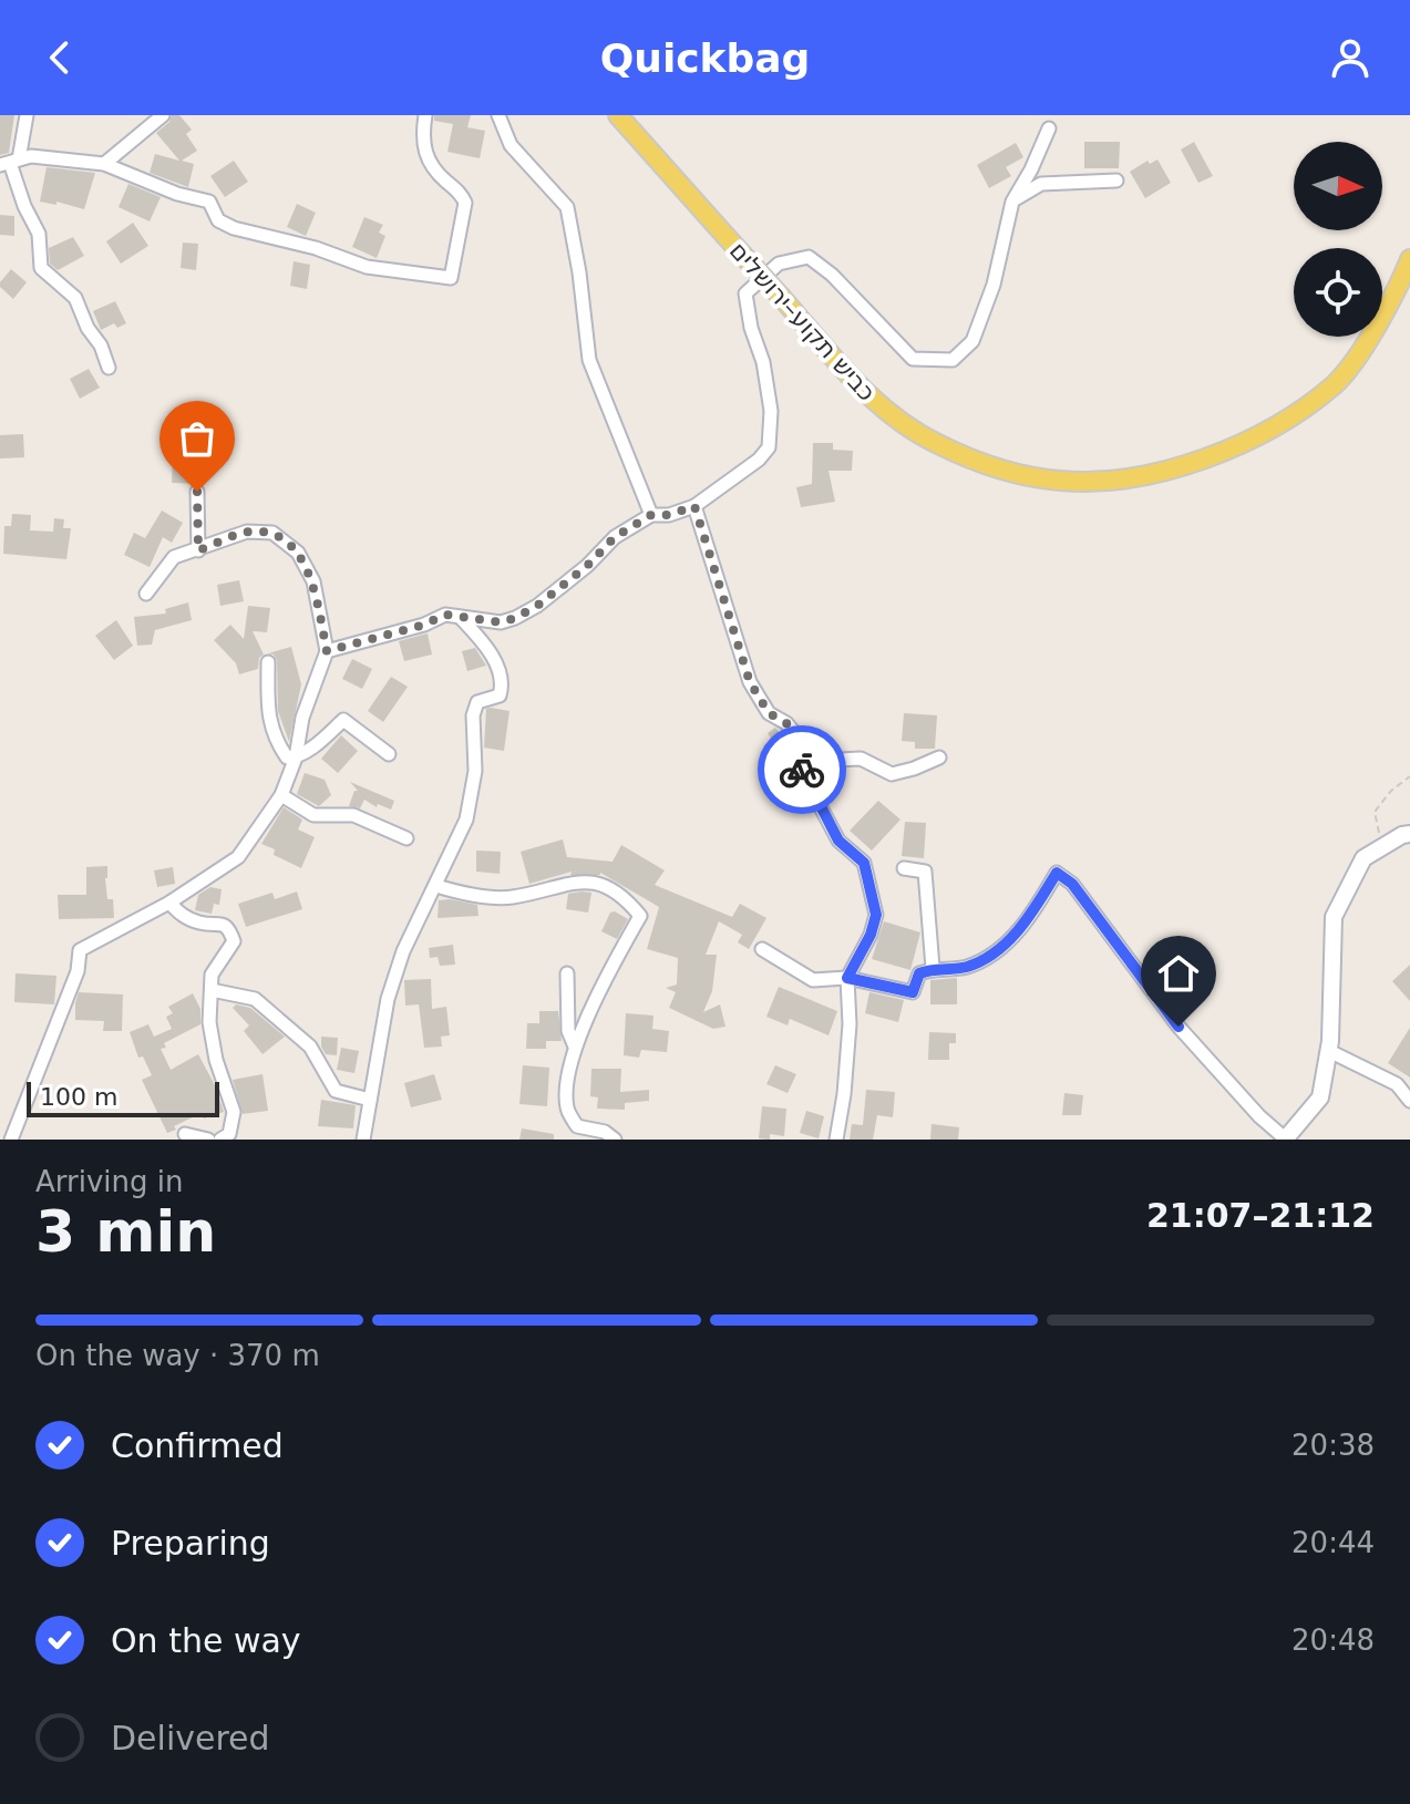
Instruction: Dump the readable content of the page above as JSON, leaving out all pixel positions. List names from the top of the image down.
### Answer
{
  "streets": {
    "main road": ["כביש תקוע–ירושלים"]
  },
  "scale_bar": "100 m",
  "north": "right",
  "page": {
    "header": "Quickbag",
    "scale": "100 m",
    "heading": ["3 min", "Arriving in", "21:07–21:12"],
    "bar": "On the way · 370 m",
    "list": [
      ["Confirmed", "20:38"],
      ["Preparing", "20:44"],
      ["On the way", "20:48"],
      "Delivered"
    ]
  }
}
